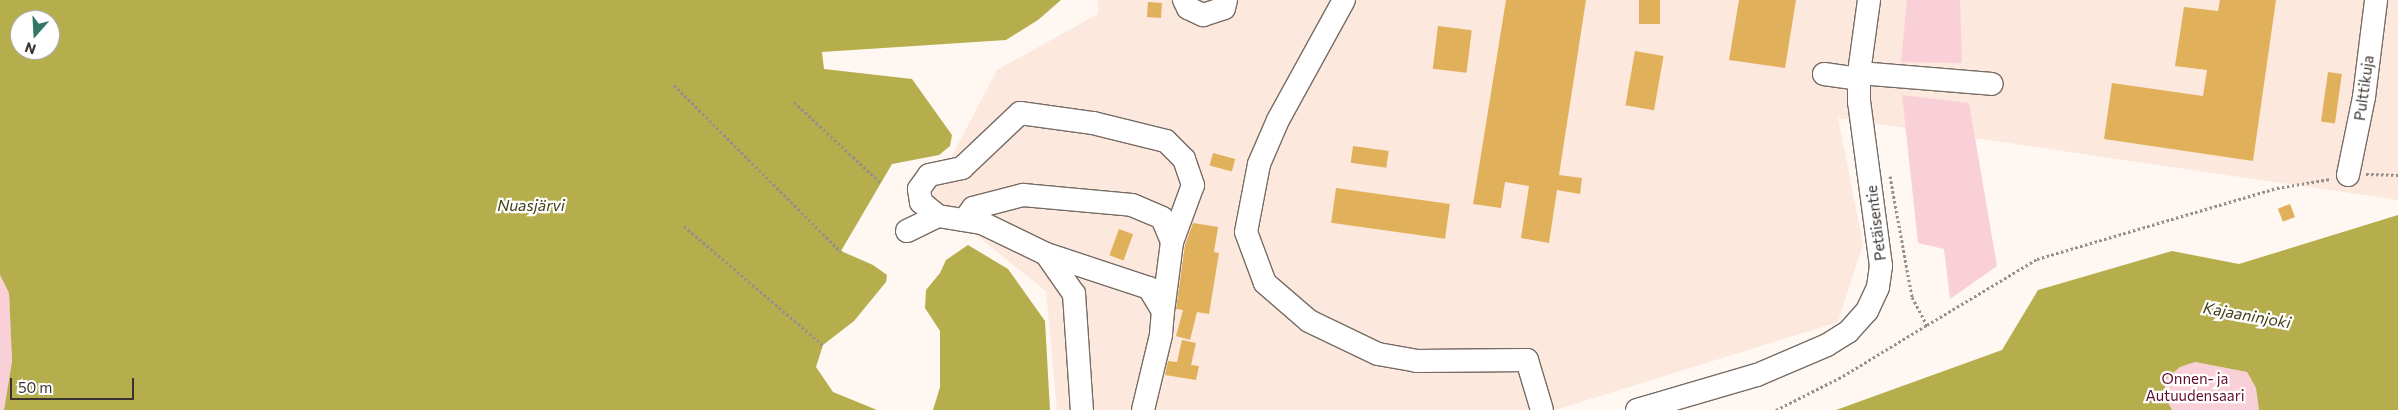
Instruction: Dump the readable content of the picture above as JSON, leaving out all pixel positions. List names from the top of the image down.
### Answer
{
  "streets": {
    "street": ["Pulttikuja", "Petäisentie"]
  },
  "water": ["Nuasjärvi", "Kajaaninjoki"],
  "parks": ["Onnen- ja Autuudensaari"],
  "scale_bar": "50 m",
  "north": "bottom"
}
